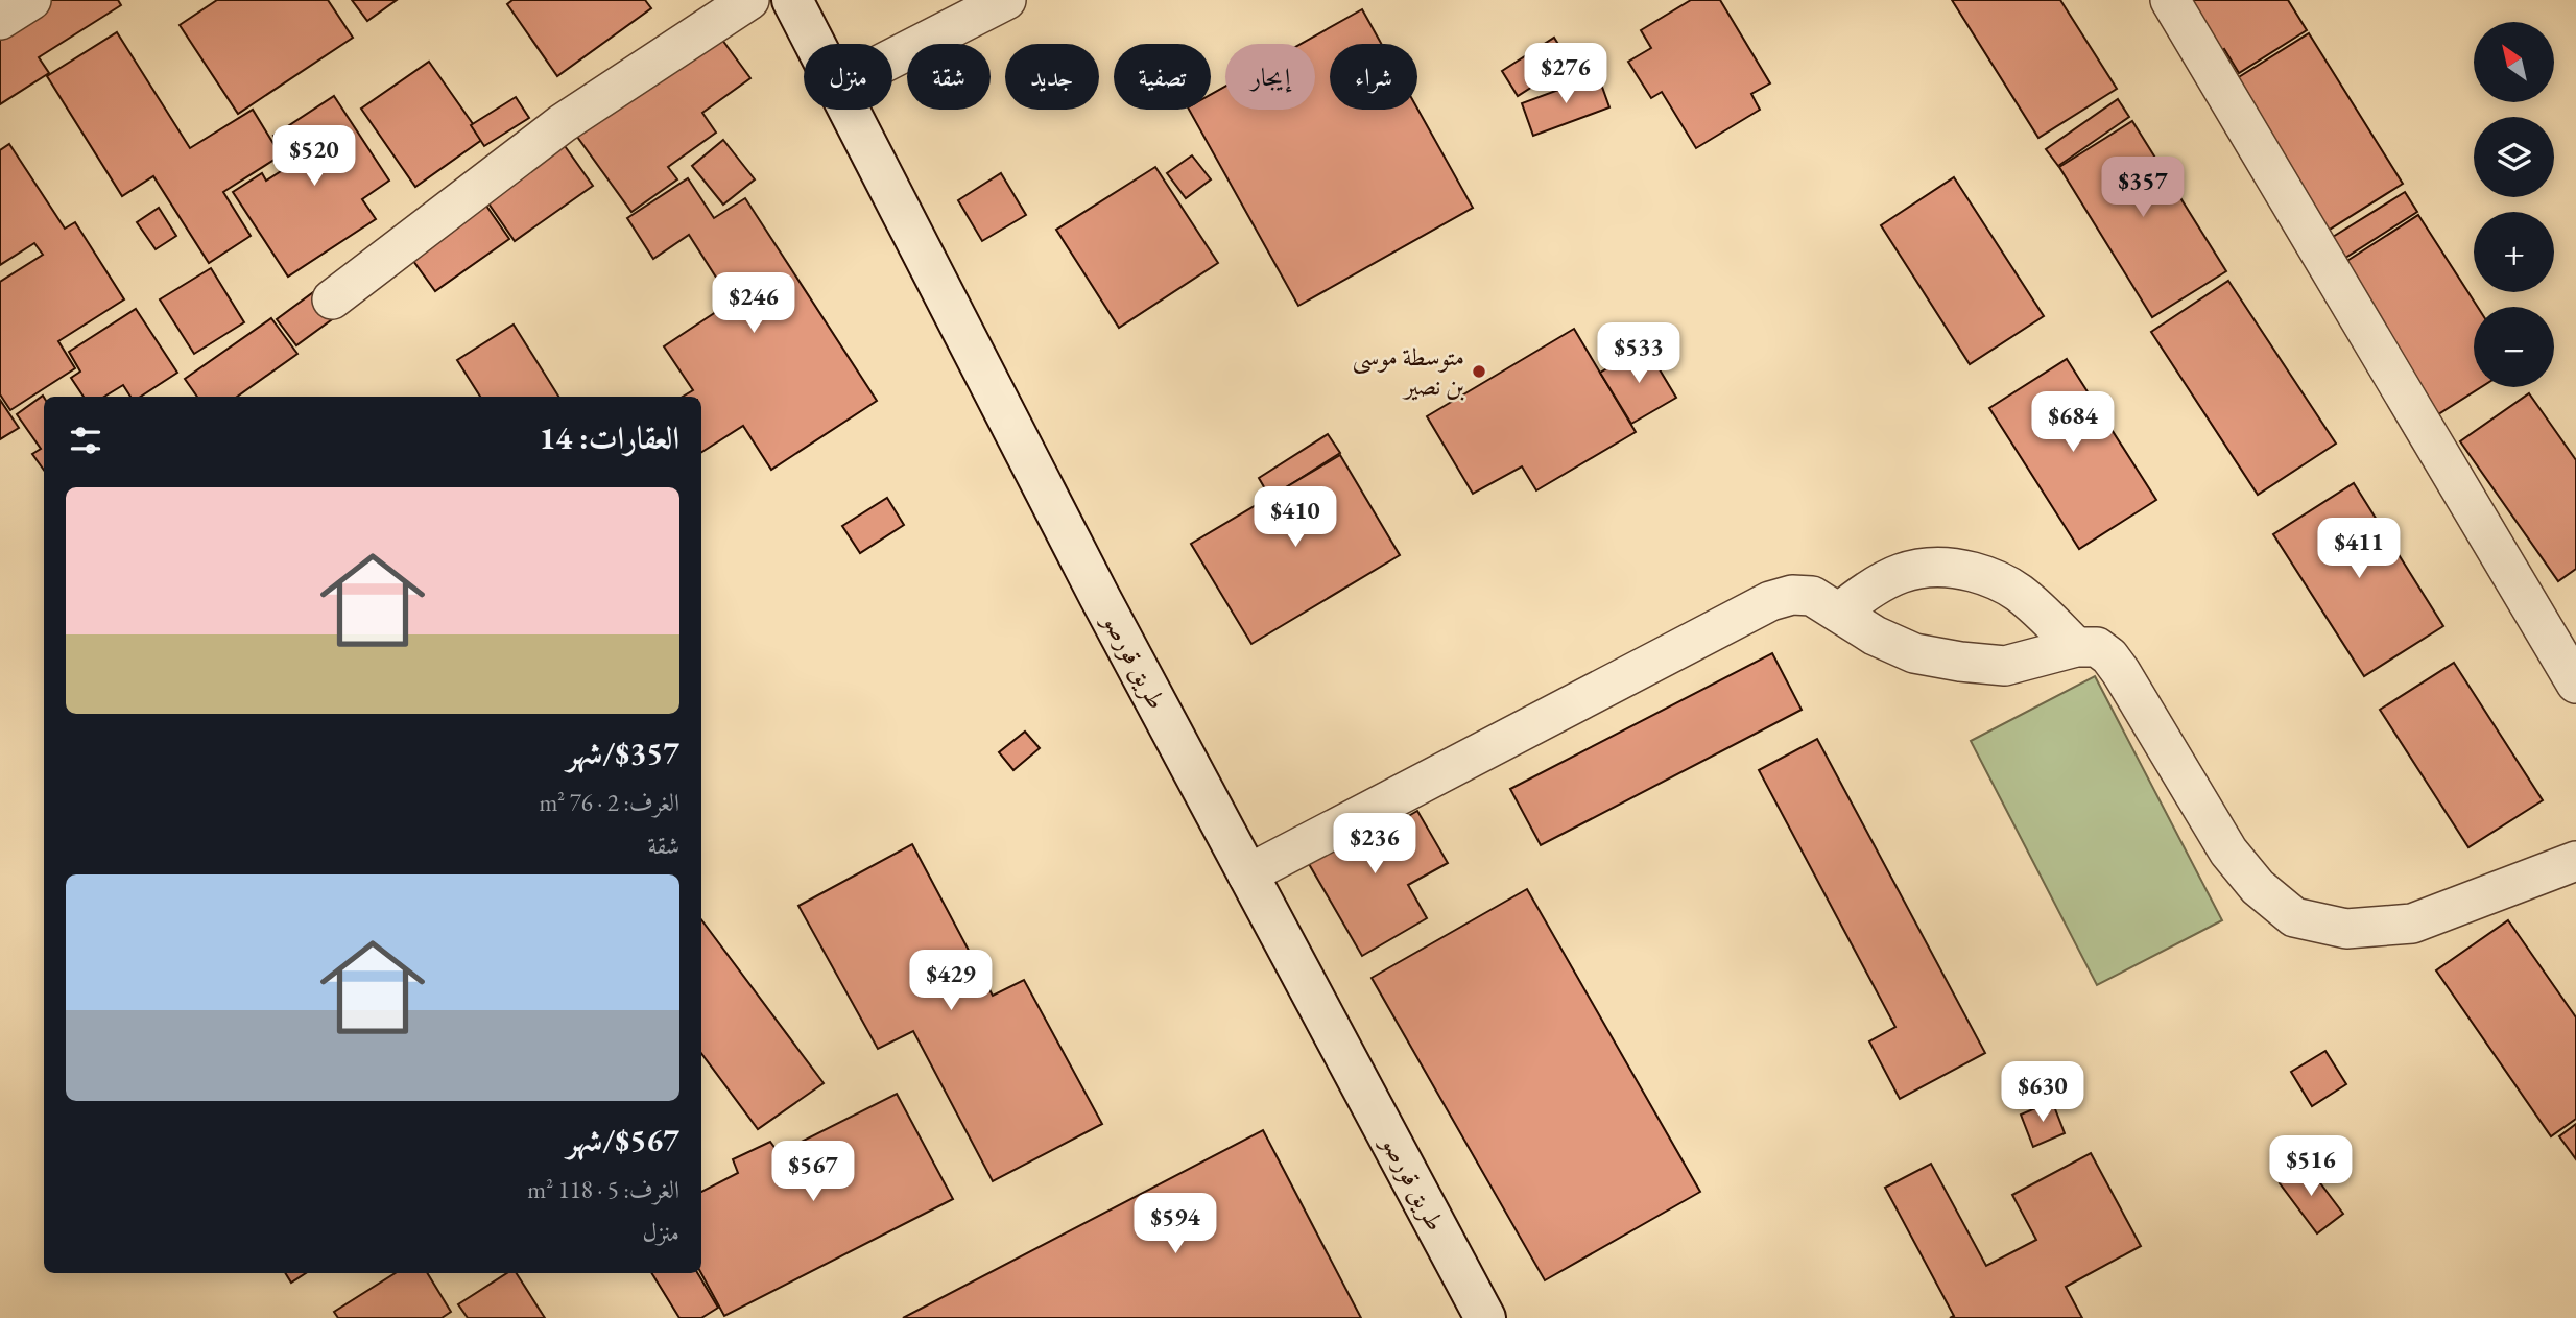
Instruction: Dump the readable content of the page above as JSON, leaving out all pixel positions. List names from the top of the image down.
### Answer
{
  "streets": {
    "main road": ["طريق قورصو"]
  },
  "places": ["متوسطة موسى بن نصير"],
  "north": "top left",
  "page": {
    "map_buttons": ["+", "−"],
    "price": [
      "$276",
      "$520",
      "$357",
      "$246",
      "$533",
      "$684",
      "$410",
      "$411",
      "$236",
      "$429",
      "$630",
      "$516",
      "$567",
      "$594"
    ],
    "chip": [
      "شراء",
      "إيجار",
      "تصفية",
      "جديد",
      "شقة",
      "منزل"
    ],
    "heading": "العقارات: 14",
    "list": [
      {
        "name": "$357/شهر",
        "note": "الغرف: 2 · 76 m² · شقة"
      },
      {
        "name": "$567/شهر",
        "note": "الغرف: 5 · 118 m² · منزل"
      }
    ]
  }
}
